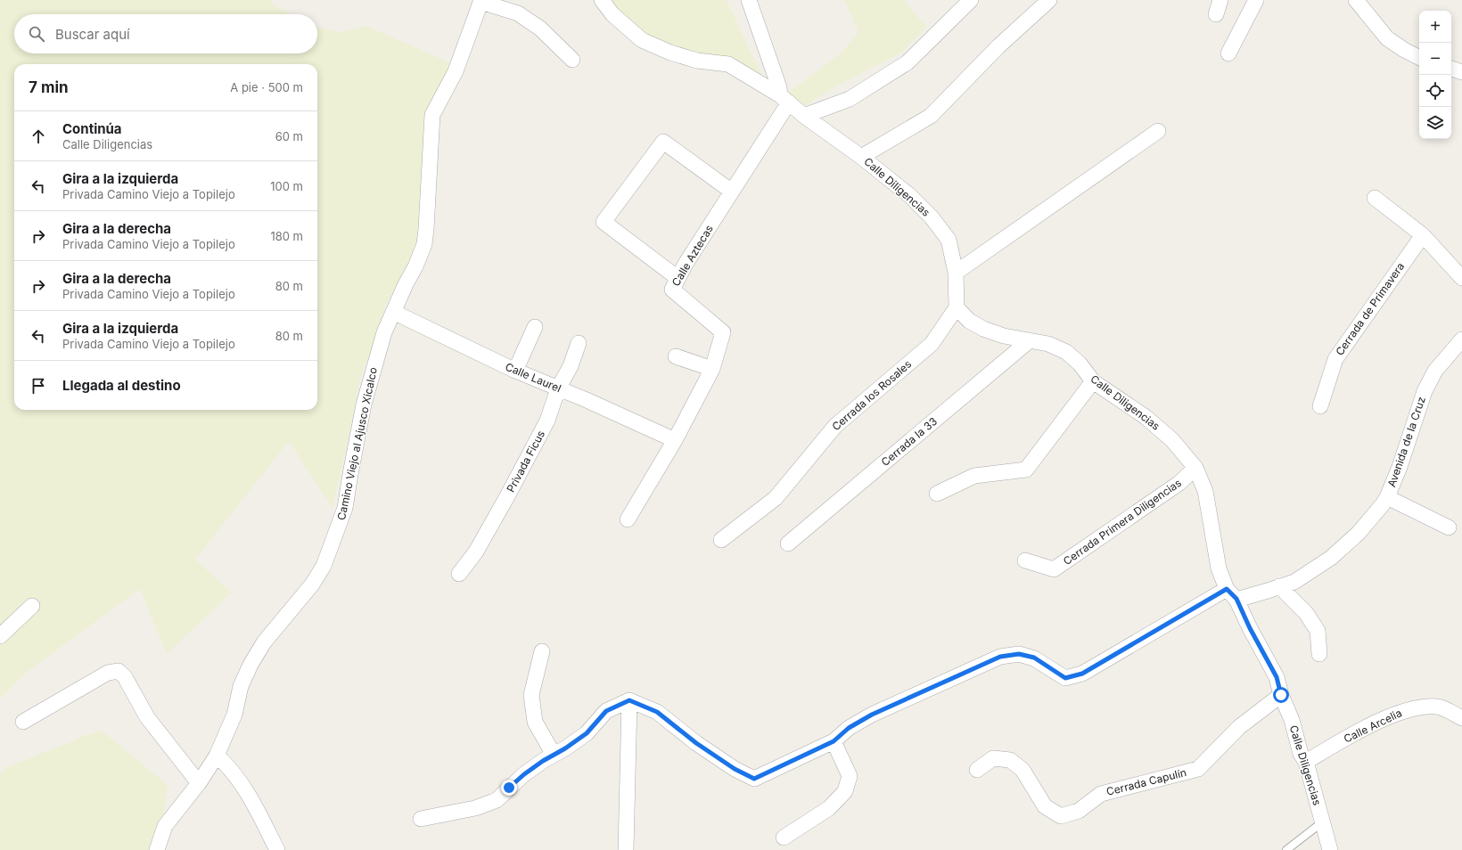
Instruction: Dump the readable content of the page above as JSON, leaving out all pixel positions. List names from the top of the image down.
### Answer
{
  "streets": {
    "street": [
      "Calle Diligencias",
      "Calle Aztecas",
      "Cerrada de Primavera",
      "Calle Laurel",
      "Cerrada los Rosales",
      "Cerrada la 33",
      "Avenida de la Cruz",
      "Camino Viejo al Ajusco Xicalco",
      "Privada Ficus",
      "Cerrada Primera Diligencias",
      "Calle Arcelia",
      "Cerrada Capulín"
    ]
  },
  "crossings": [
    ["Calle Diligencias", "Calle Aztecas"],
    ["Calle Diligencias", "Cerrada los Rosales"],
    ["Calle Diligencias", "Cerrada la 33"],
    ["Calle Diligencias", "Avenida de la Cruz"],
    ["Calle Diligencias", "Cerrada Primera Diligencias"],
    ["Calle Diligencias", "Calle Arcelia"],
    ["Calle Diligencias", "Cerrada Capulín"],
    ["Calle Aztecas", "Calle Laurel"],
    ["Calle Laurel", "Camino Viejo al Ajusco Xicalco"],
    ["Calle Laurel", "Privada Ficus"]
  ],
  "page": {
    "map_buttons": ["+", "−"],
    "search": "Buscar aquí",
    "heading": ["7 min", "A pie · 500 m"],
    "list": [
      ["Continúa", "Calle Diligencias", "60 m"],
      ["Gira a la izquierda", "Privada Camino Viejo a Topilejo", "100 m"],
      ["Gira a la derecha", "Privada Camino Viejo a Topilejo", "180 m"],
      ["Gira a la derecha", "Privada Camino Viejo a Topilejo", "80 m"],
      ["Gira a la izquierda", "Privada Camino Viejo a Topilejo", "80 m"],
      "Llegada al destino"
    ]
  }
}
